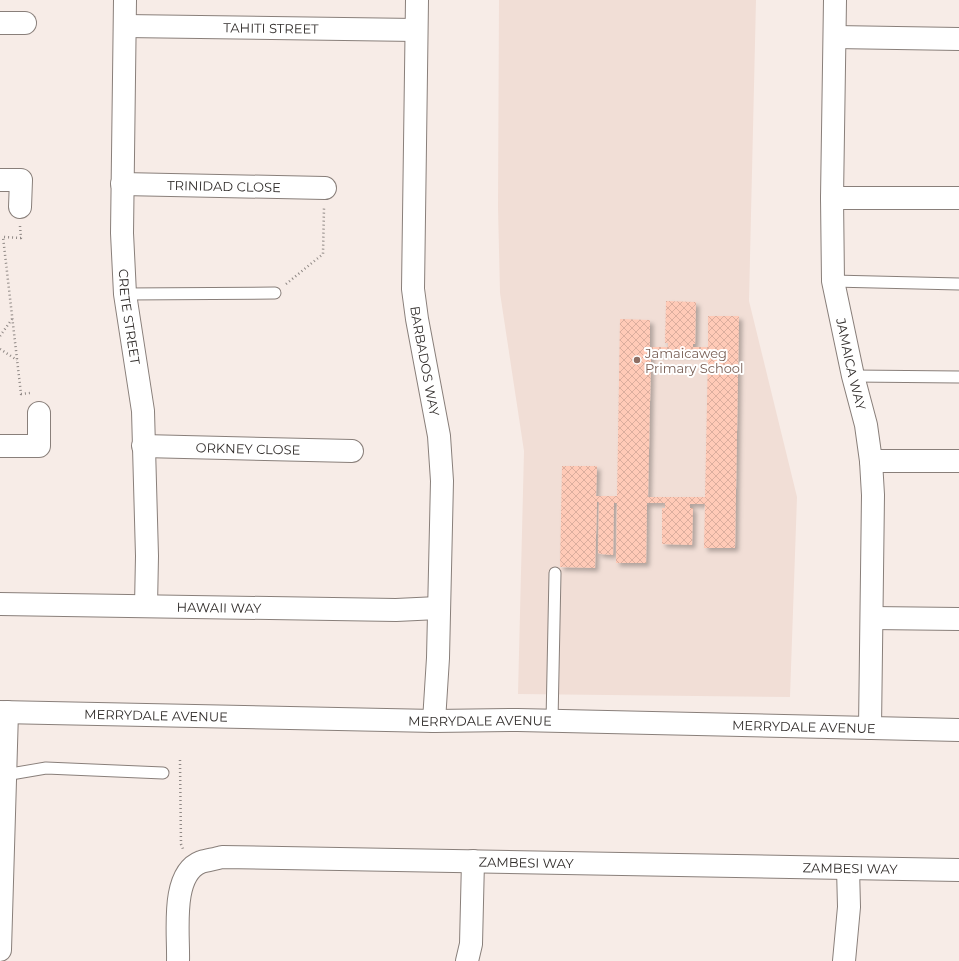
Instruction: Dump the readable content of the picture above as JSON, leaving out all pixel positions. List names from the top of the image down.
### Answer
{
  "streets": {
    "street": [
      "TAHITI STREET",
      "TRINIDAD CLOSE",
      "CRETE STREET",
      "BARBADOS WAY",
      "JAMAICA WAY",
      "ORKNEY CLOSE",
      "HAWAII WAY",
      "MERRYDALE AVENUE",
      "ZAMBESI WAY"
    ]
  },
  "crossings": [
    ["TAHITI STREET", "CRETE STREET"],
    ["TAHITI STREET", "BARBADOS WAY"],
    ["TRINIDAD CLOSE", "CRETE STREET"],
    ["CRETE STREET", "ORKNEY CLOSE"],
    ["CRETE STREET", "HAWAII WAY"],
    ["BARBADOS WAY", "HAWAII WAY"],
    ["BARBADOS WAY", "MERRYDALE AVENUE"],
    ["JAMAICA WAY", "MERRYDALE AVENUE"]
  ],
  "places": ["Jamaicaweg Primary School"]
}
